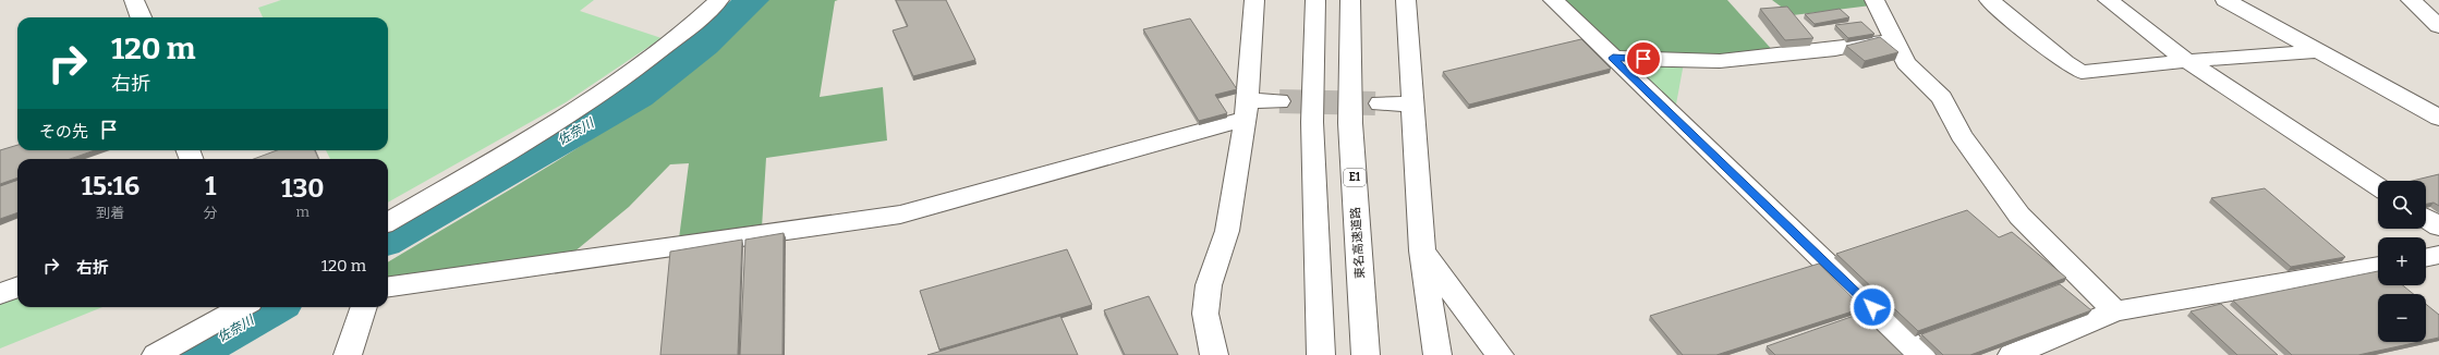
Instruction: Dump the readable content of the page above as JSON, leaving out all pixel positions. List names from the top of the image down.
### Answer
{
  "streets": {
    "main road": ["E1", "東名高速道路"]
  },
  "water": ["佐奈川"],
  "page": {
    "turn": ["120 m", "右折"],
    "then": "その先",
    "eta": [
      "15:16",
      "到着",
      "1",
      "分",
      "130",
      "m"
    ],
    "map_buttons": ["+", "−"],
    "list": [
      {
        "name": "右折",
        "value": "120 m"
      }
    ]
  }
}
